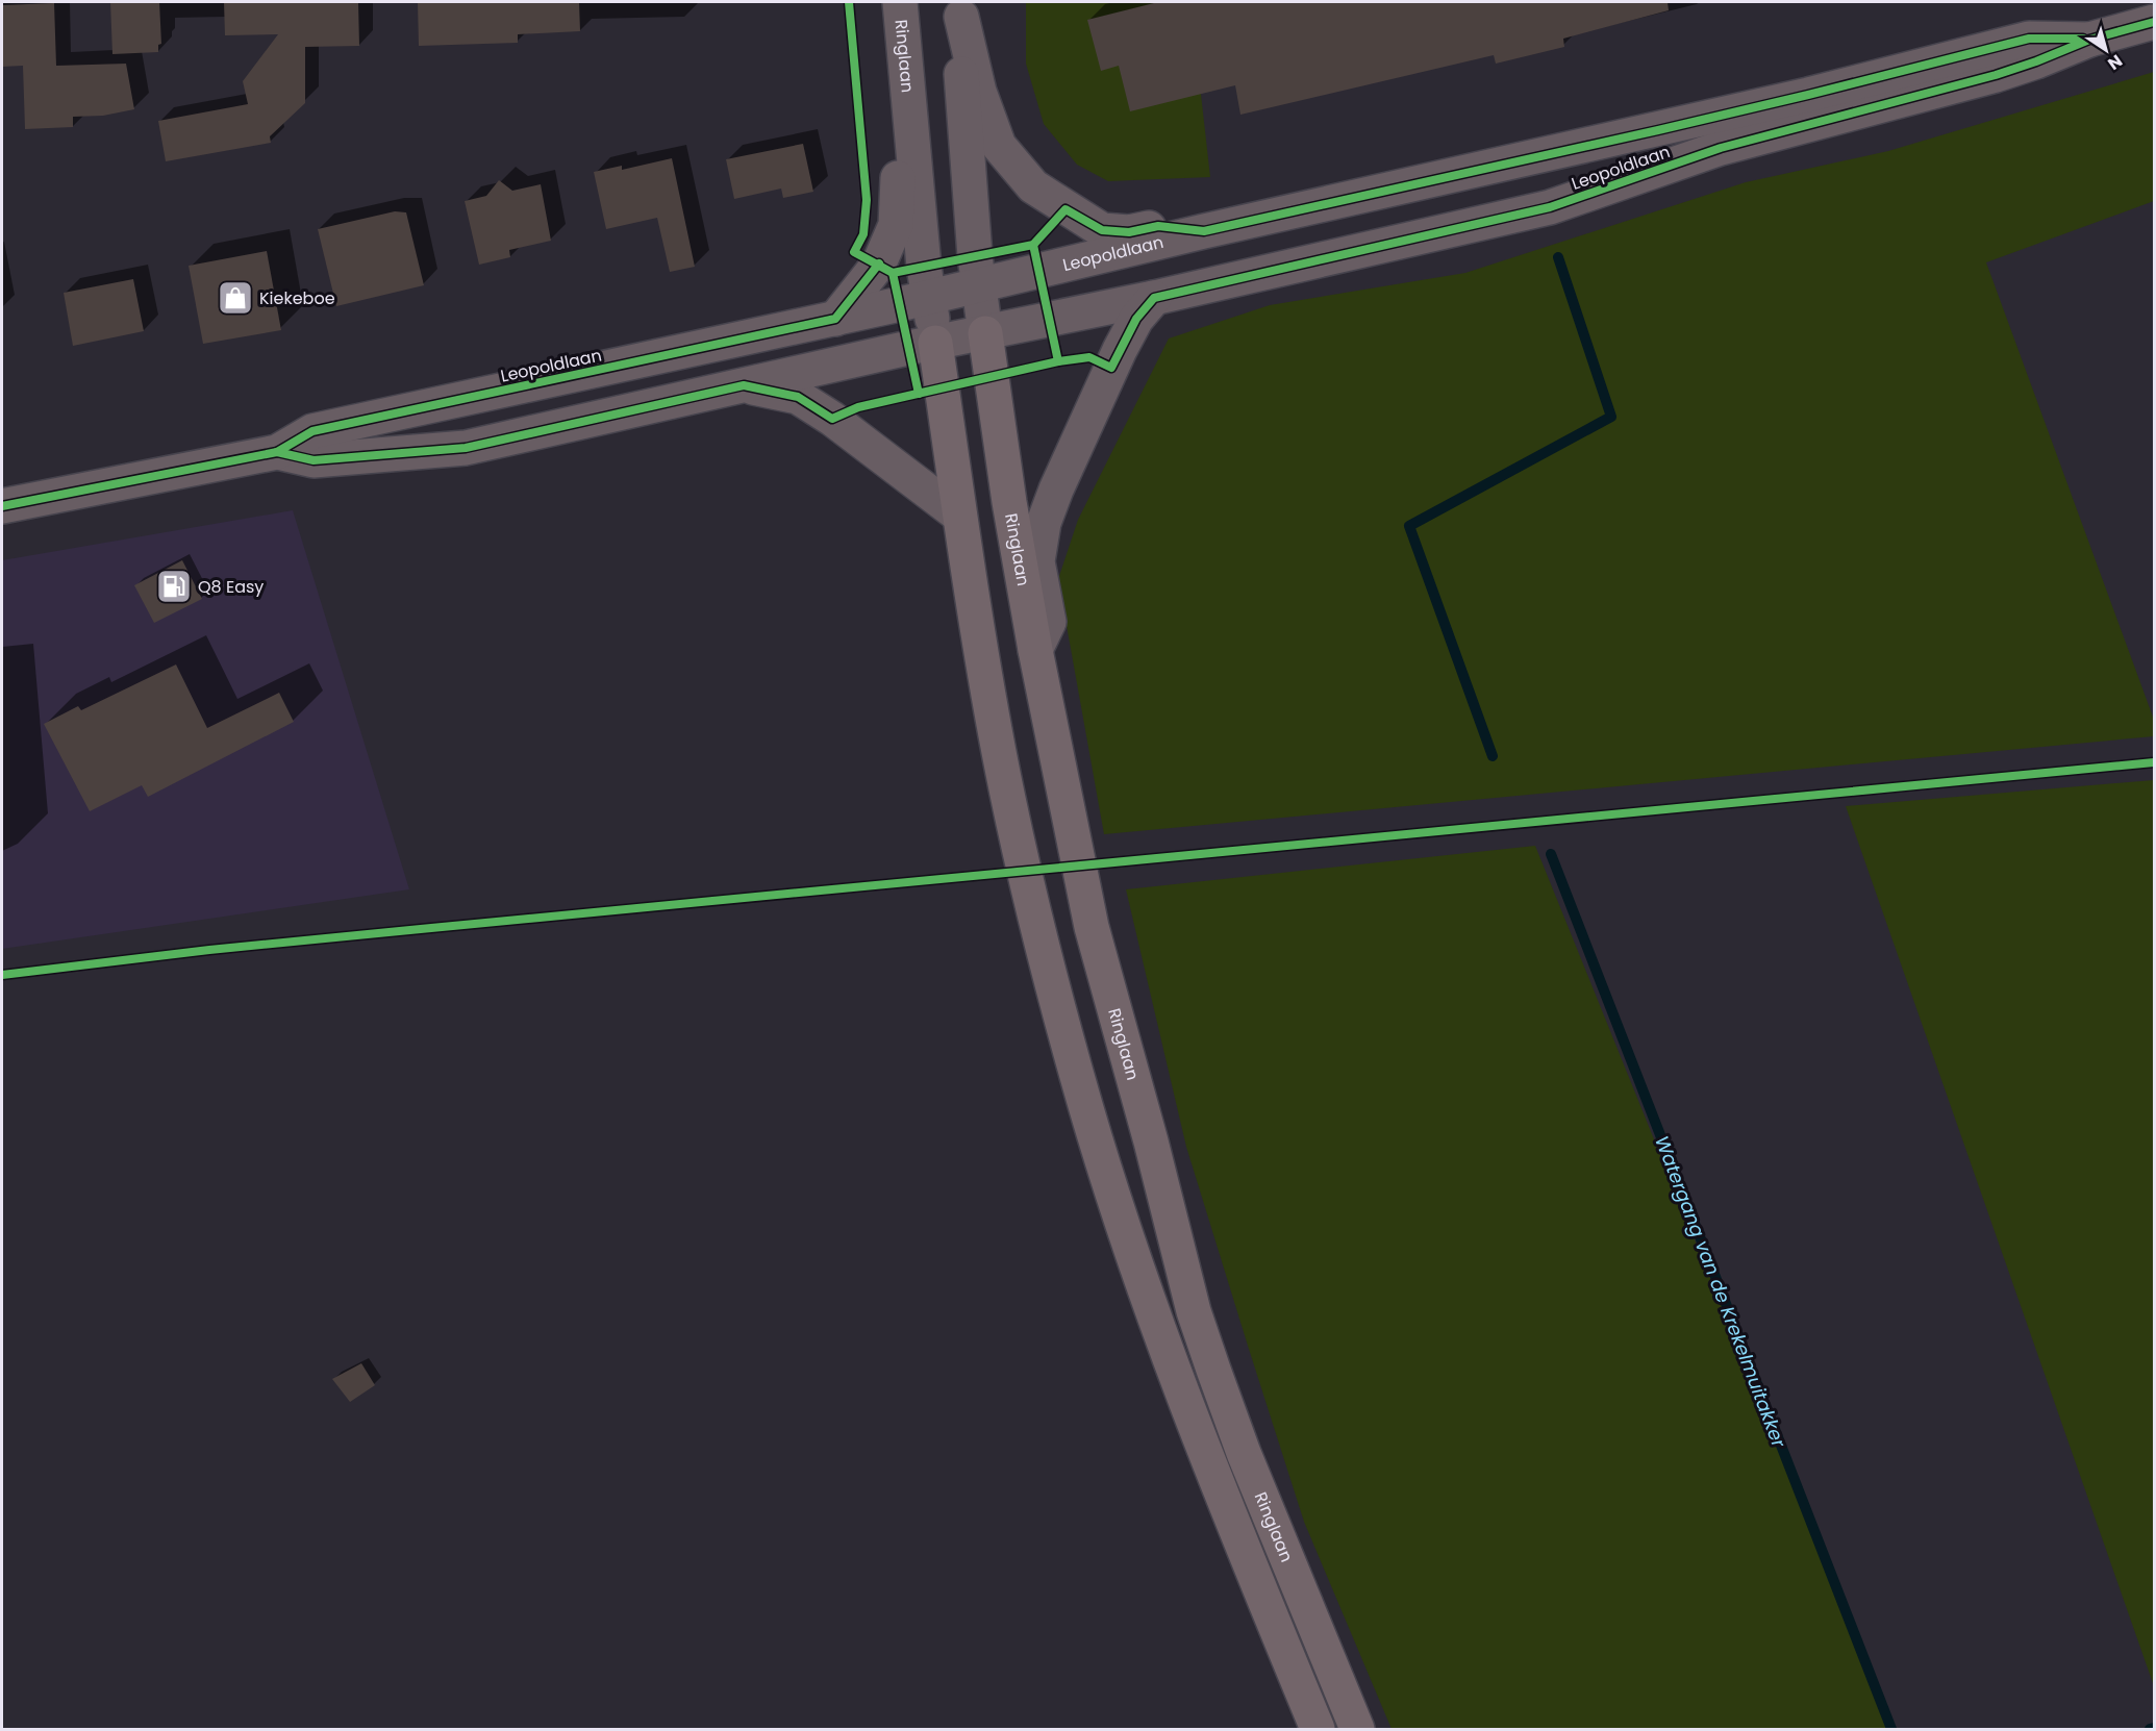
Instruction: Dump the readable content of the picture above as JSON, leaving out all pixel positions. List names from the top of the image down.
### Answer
{
  "streets": {
    "highway": ["Ringlaan"],
    "main road": ["Leopoldlaan"]
  },
  "crossings": [
    ["Ringlaan", "Leopoldlaan"]
  ],
  "water": ["Watergang van de Krekelmuitakker"],
  "places": {
    "shop": ["Kiekeboe"],
    "fuel station": ["Q8 Easy"]
  },
  "north": "bottom right"
}
